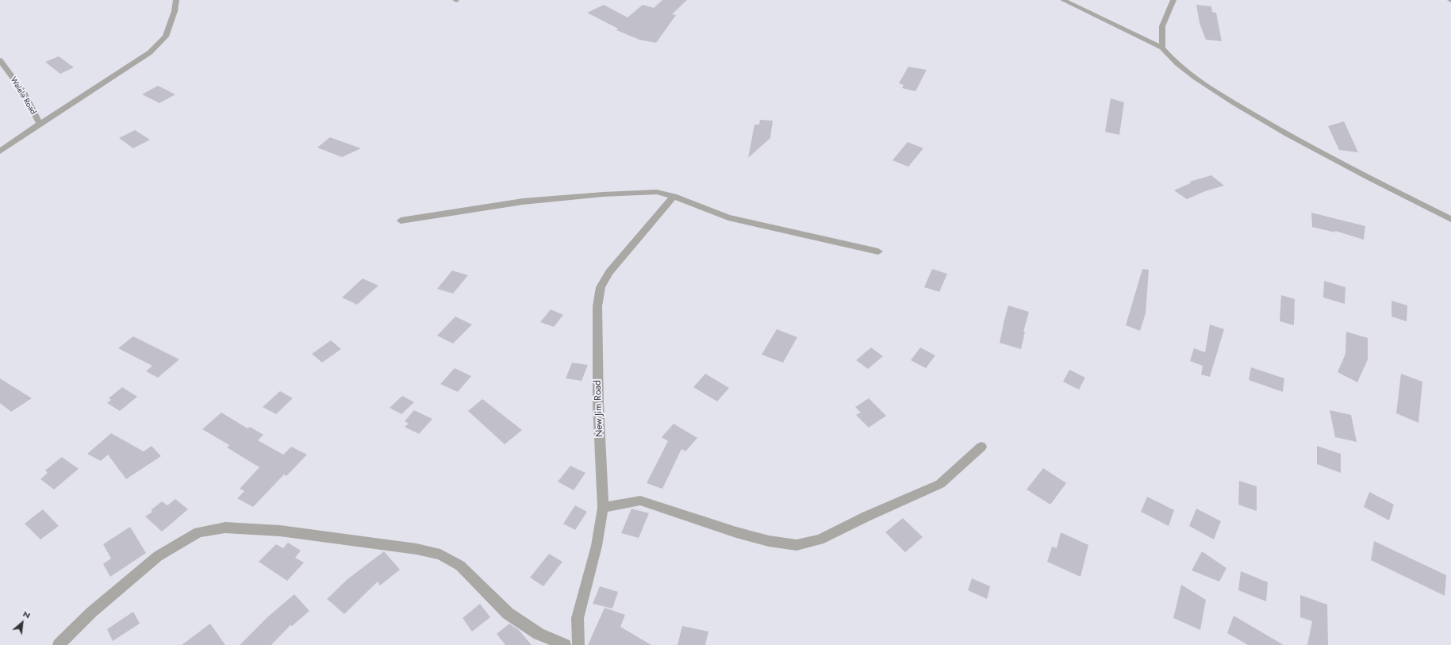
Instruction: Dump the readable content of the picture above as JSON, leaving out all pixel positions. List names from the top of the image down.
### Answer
{
  "streets": {
    "street": ["Walela Road", "New Jim Road"]
  },
  "north": "top right"
}
